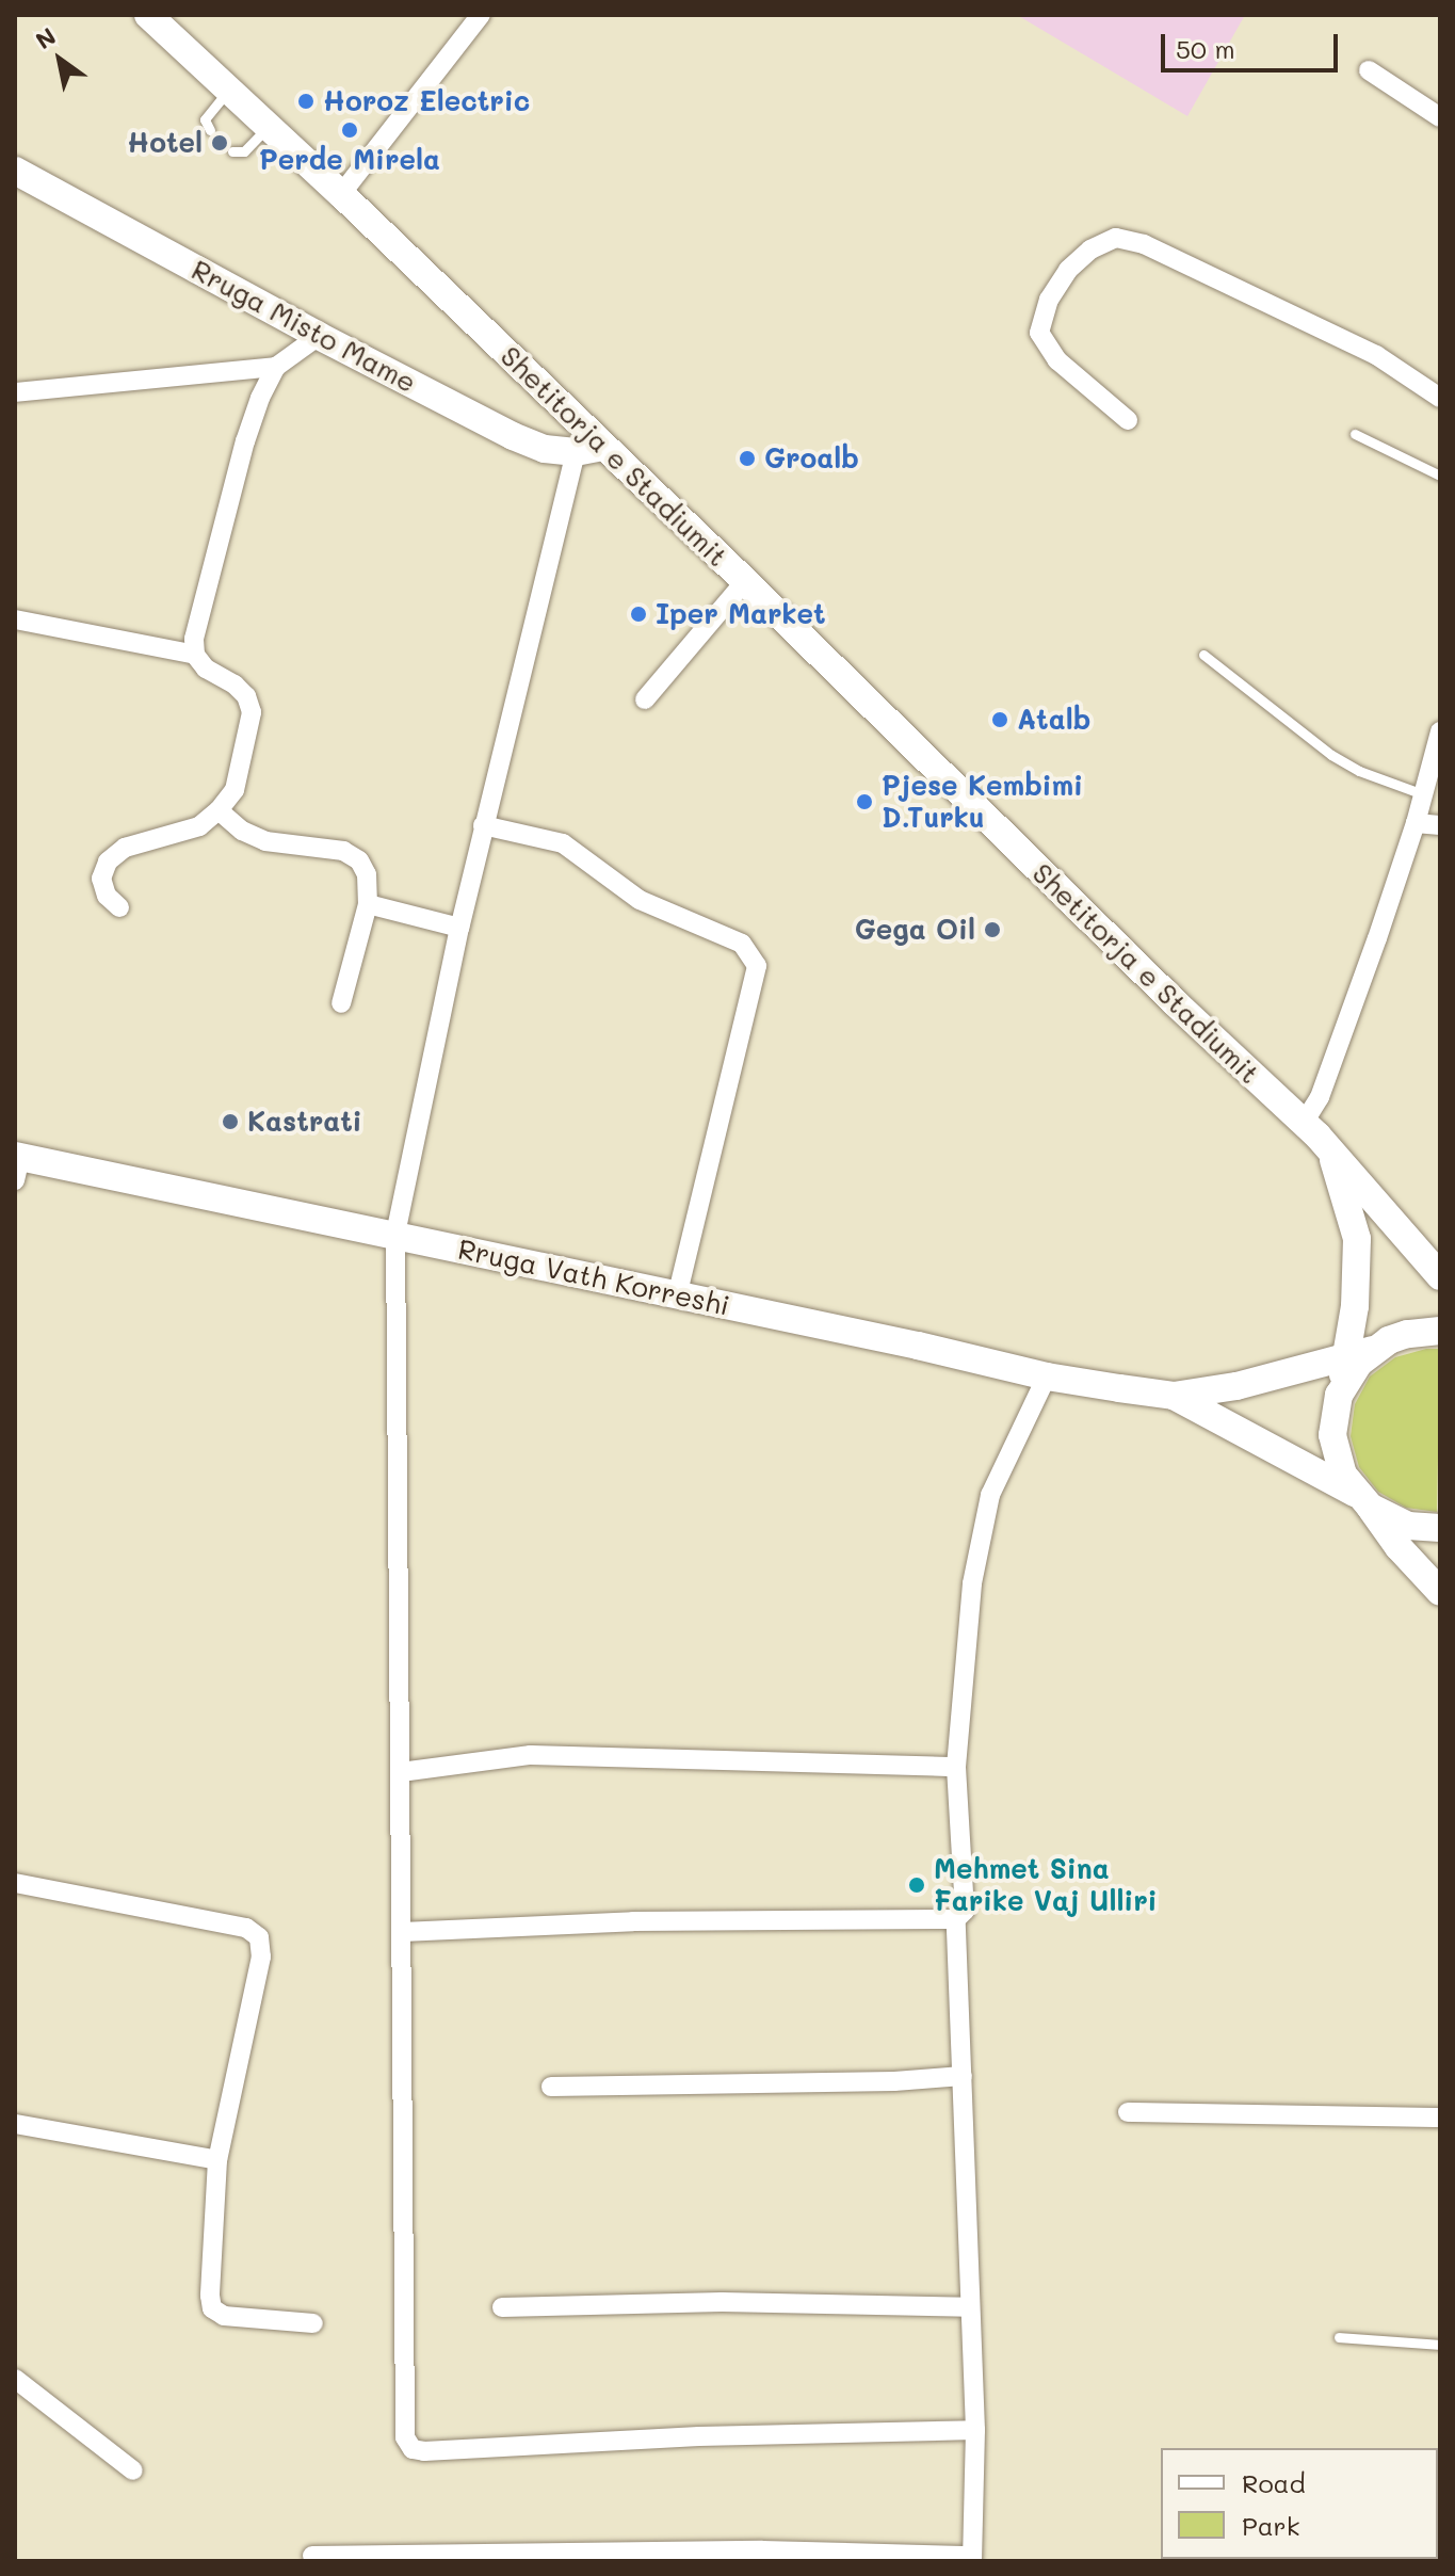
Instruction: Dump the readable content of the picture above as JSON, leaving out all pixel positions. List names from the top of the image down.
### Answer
{
  "streets": {
    "main road": ["Rruga Misto Mame", "Shetitorja e Stadiumit", "Rruga Vath Korreshi"]
  },
  "crossings": [
    ["Rruga Misto Mame", "Shetitorja e Stadiumit"],
    ["Shetitorja e Stadiumit", "Rruga Vath Korreshi"]
  ],
  "places": [
    "Horoz Electric",
    "Perde Mirela",
    "Hotel",
    "Groalb",
    "Iper Market",
    "Atalb",
    "Pjese Kembimi D.Turku",
    "Gega Oil",
    "Kastrati",
    "Mehmet Sina Farike Vaj Ulliri"
  ],
  "legend": ["Road", "Park"],
  "scale_bar": "50 m",
  "north": "top left"
}
